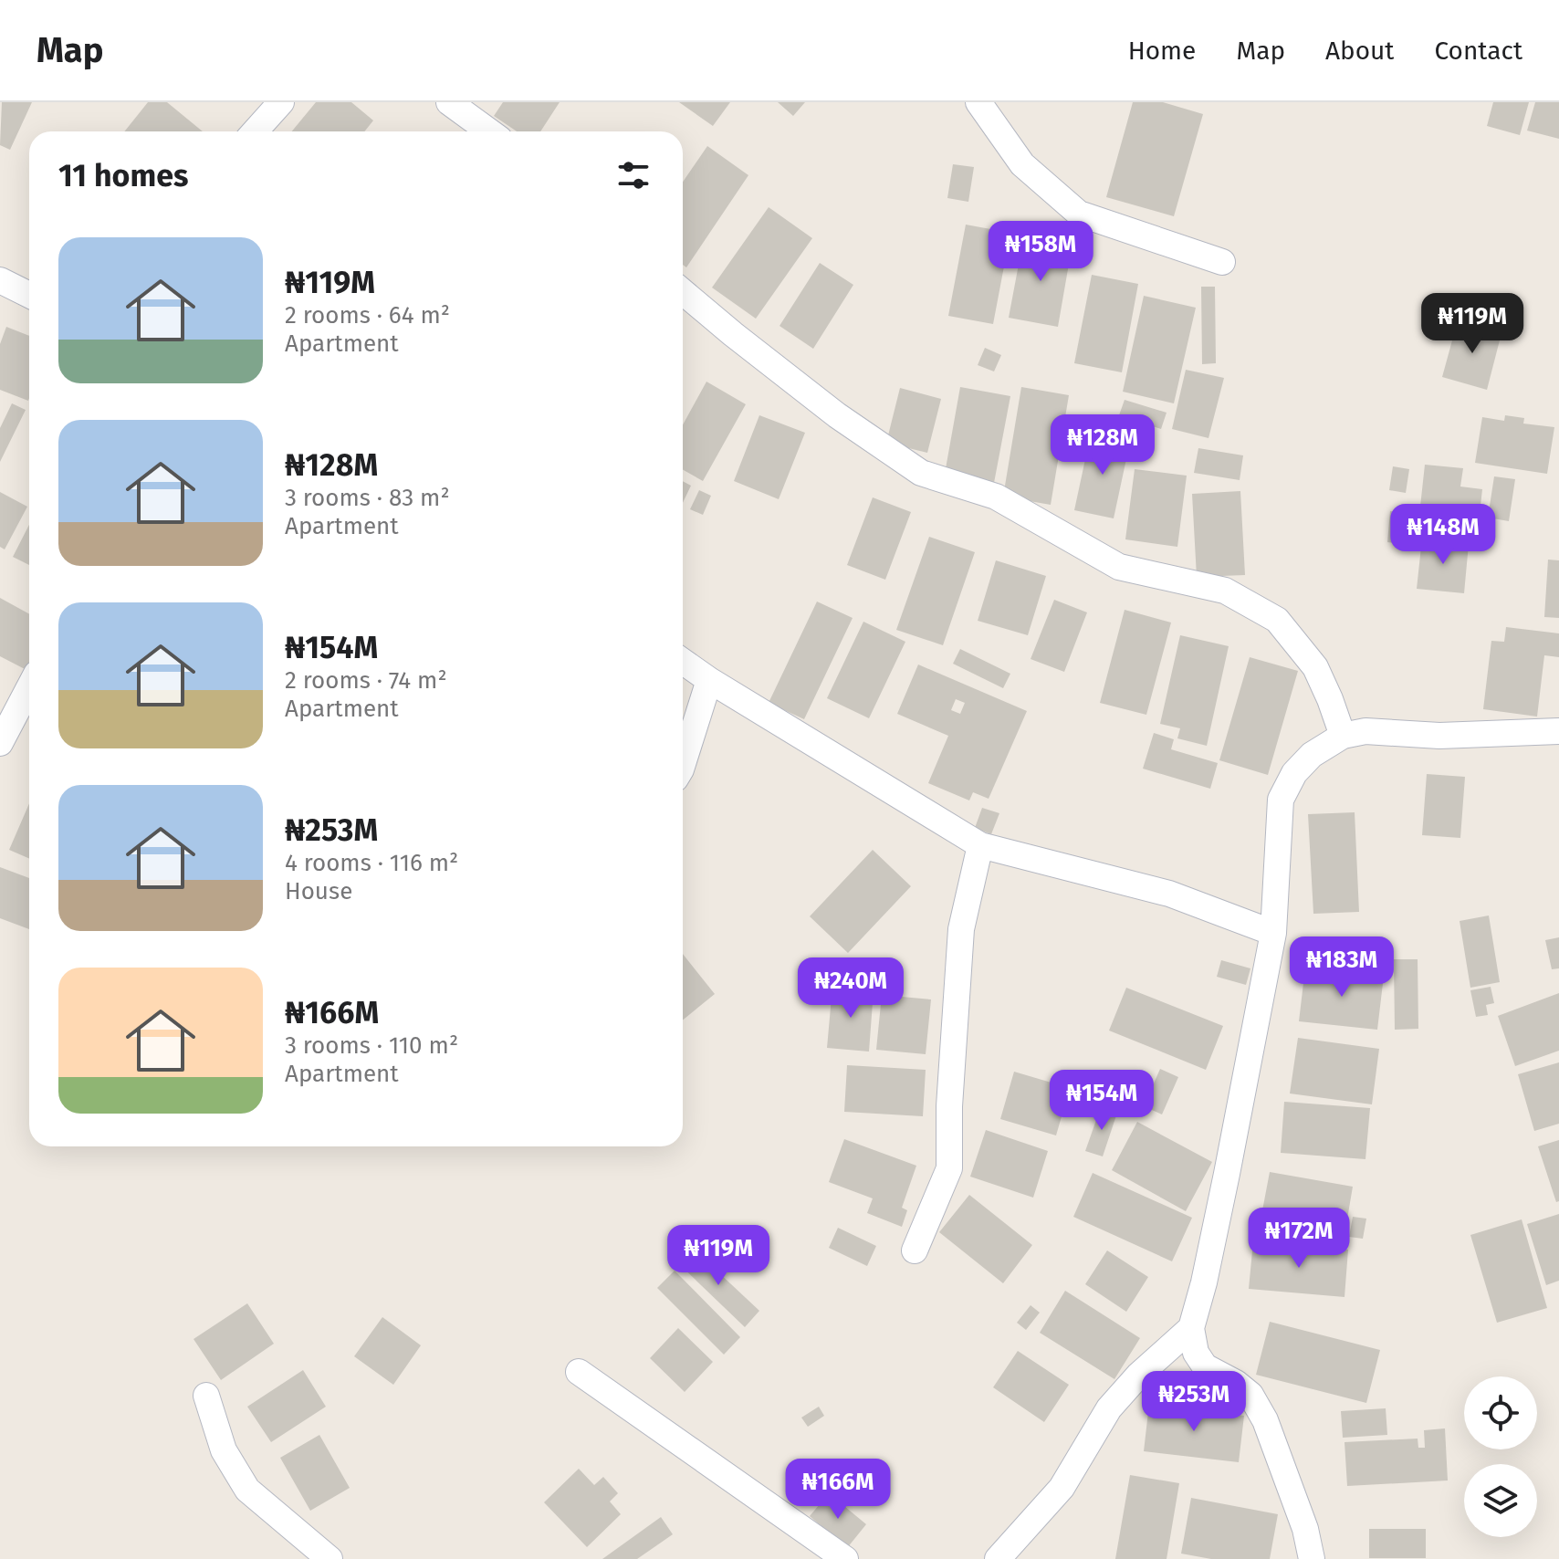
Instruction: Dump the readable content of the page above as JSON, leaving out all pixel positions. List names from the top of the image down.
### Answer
{
  "page": {
    "header": "Map",
    "nav": [
      "Home",
      "Map",
      "About",
      "Contact"
    ],
    "heading": "11 homes",
    "list": [
      {
        "name": "₦119M",
        "note": "2 rooms · 64 m² · Apartment"
      },
      {
        "name": "₦128M",
        "note": "3 rooms · 83 m² · Apartment"
      },
      {
        "name": "₦154M",
        "note": "2 rooms · 74 m² · Apartment"
      },
      {
        "name": "₦253M",
        "note": "4 rooms · 116 m² · House"
      },
      {
        "name": "₦166M",
        "note": "3 rooms · 110 m² · Apartment"
      }
    ],
    "price": [
      "₦158M",
      "₦119M",
      "₦128M",
      "₦148M",
      "₦183M",
      "₦240M",
      "₦154M",
      "₦172M",
      "₦119M",
      "₦253M",
      "₦166M"
    ]
  }
}
